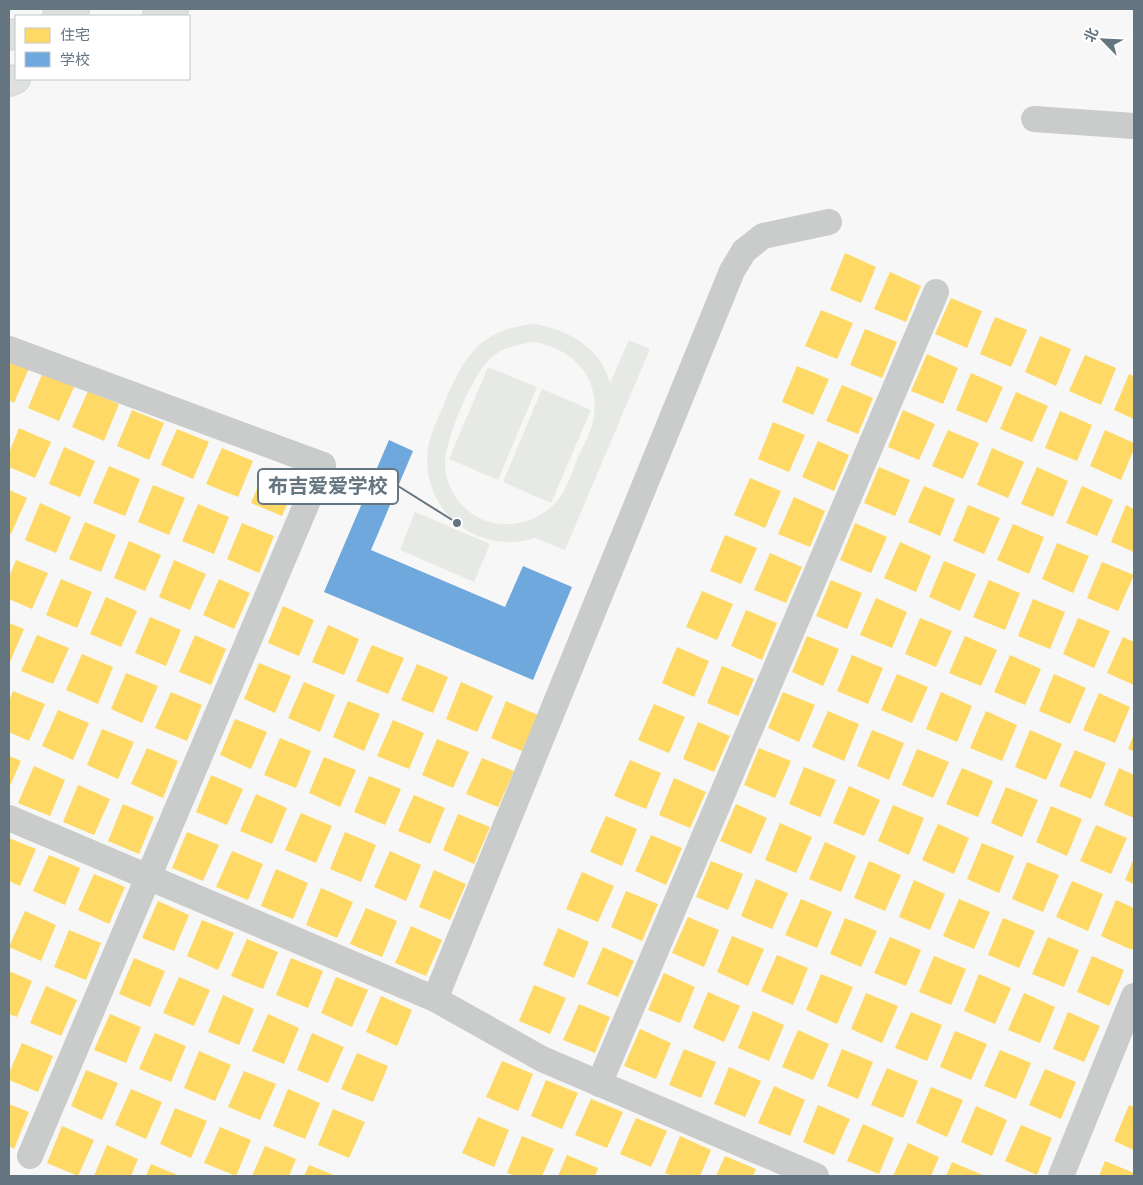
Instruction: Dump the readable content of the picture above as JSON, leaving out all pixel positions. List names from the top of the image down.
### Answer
{
  "places": ["布吉爱爱学校"],
  "legend": ["住宅", "学校"],
  "north": "top left"
}
